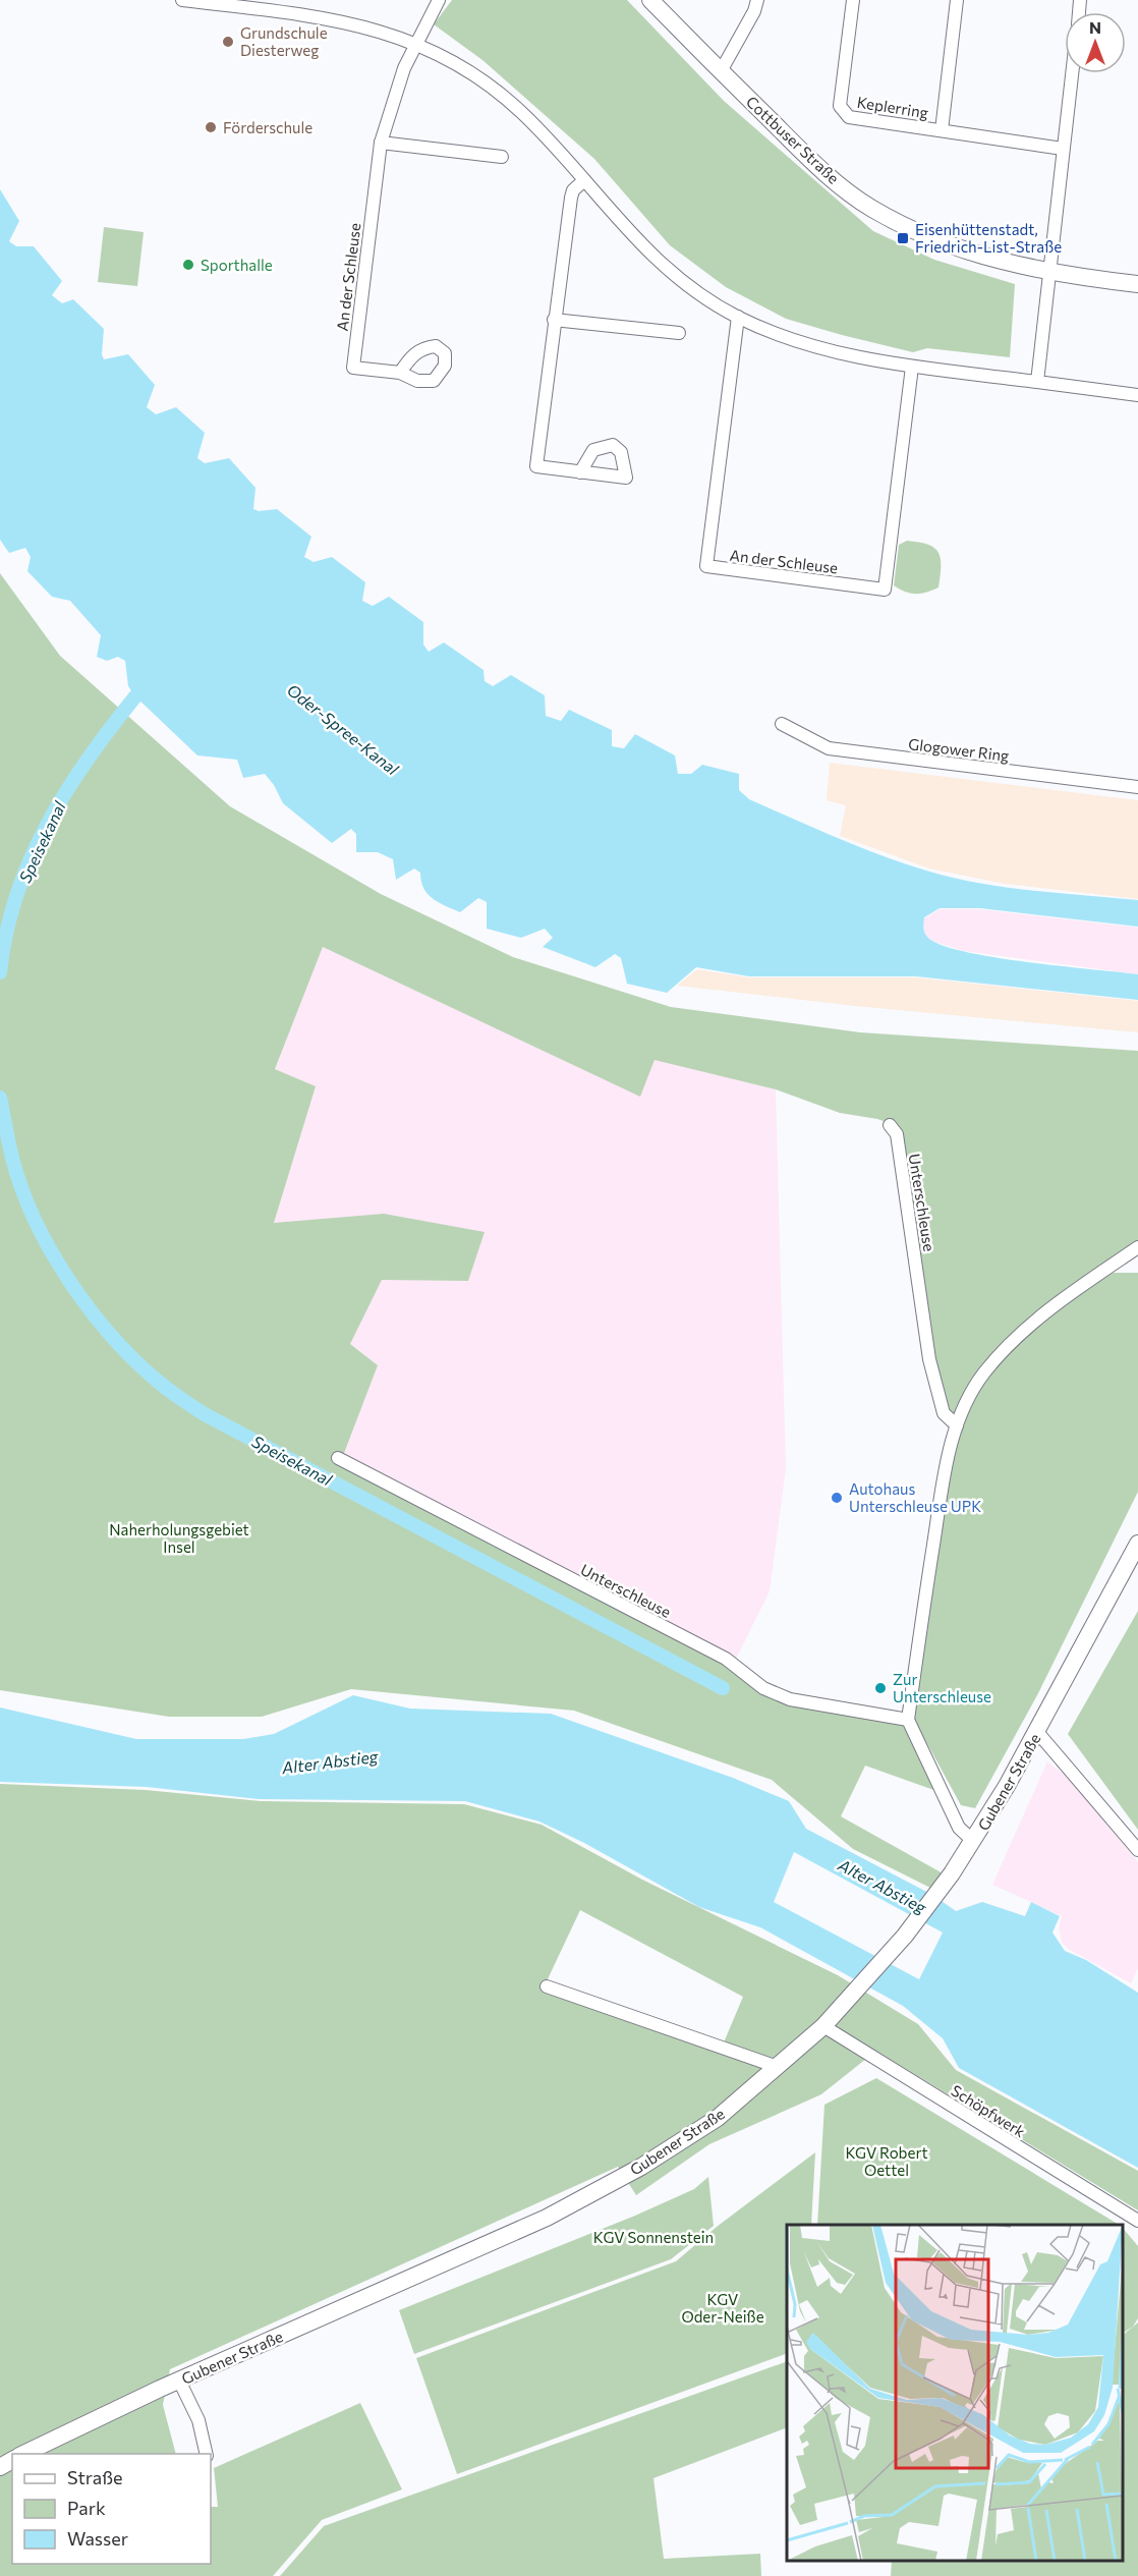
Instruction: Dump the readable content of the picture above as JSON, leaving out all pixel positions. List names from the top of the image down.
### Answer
{
  "streets": {
    "main road": ["Cottbuser Straße", "Gubener Straße"],
    "street": [
      "Keplerring",
      "An der Schleuse",
      "Glogower Ring",
      "Unterschleuse",
      "Schöpfwerk"
    ]
  },
  "crossings": [
    ["Gubener Straße", "Schöpfwerk"]
  ],
  "water": ["Oder-Spree-Kanal", "Speisekanal", "Alter Abstieg"],
  "parks": [
    "Naherholungsgebiet Insel",
    "KGV Robert Oettel",
    "KGV Sonnenstein",
    "KGV Oder-Neiße"
  ],
  "places": {
    "other": [
      "Grundschule Diesterweg",
      "Förderschule",
      "Sporthalle",
      "Autohaus Unterschleuse UPK",
      "Zur Unterschleuse"
    ],
    "transit": ["Eisenhüttenstadt, Friedrich-List-Straße"]
  },
  "legend": ["Straße", "Park", "Wasser"],
  "north": "top"
}
